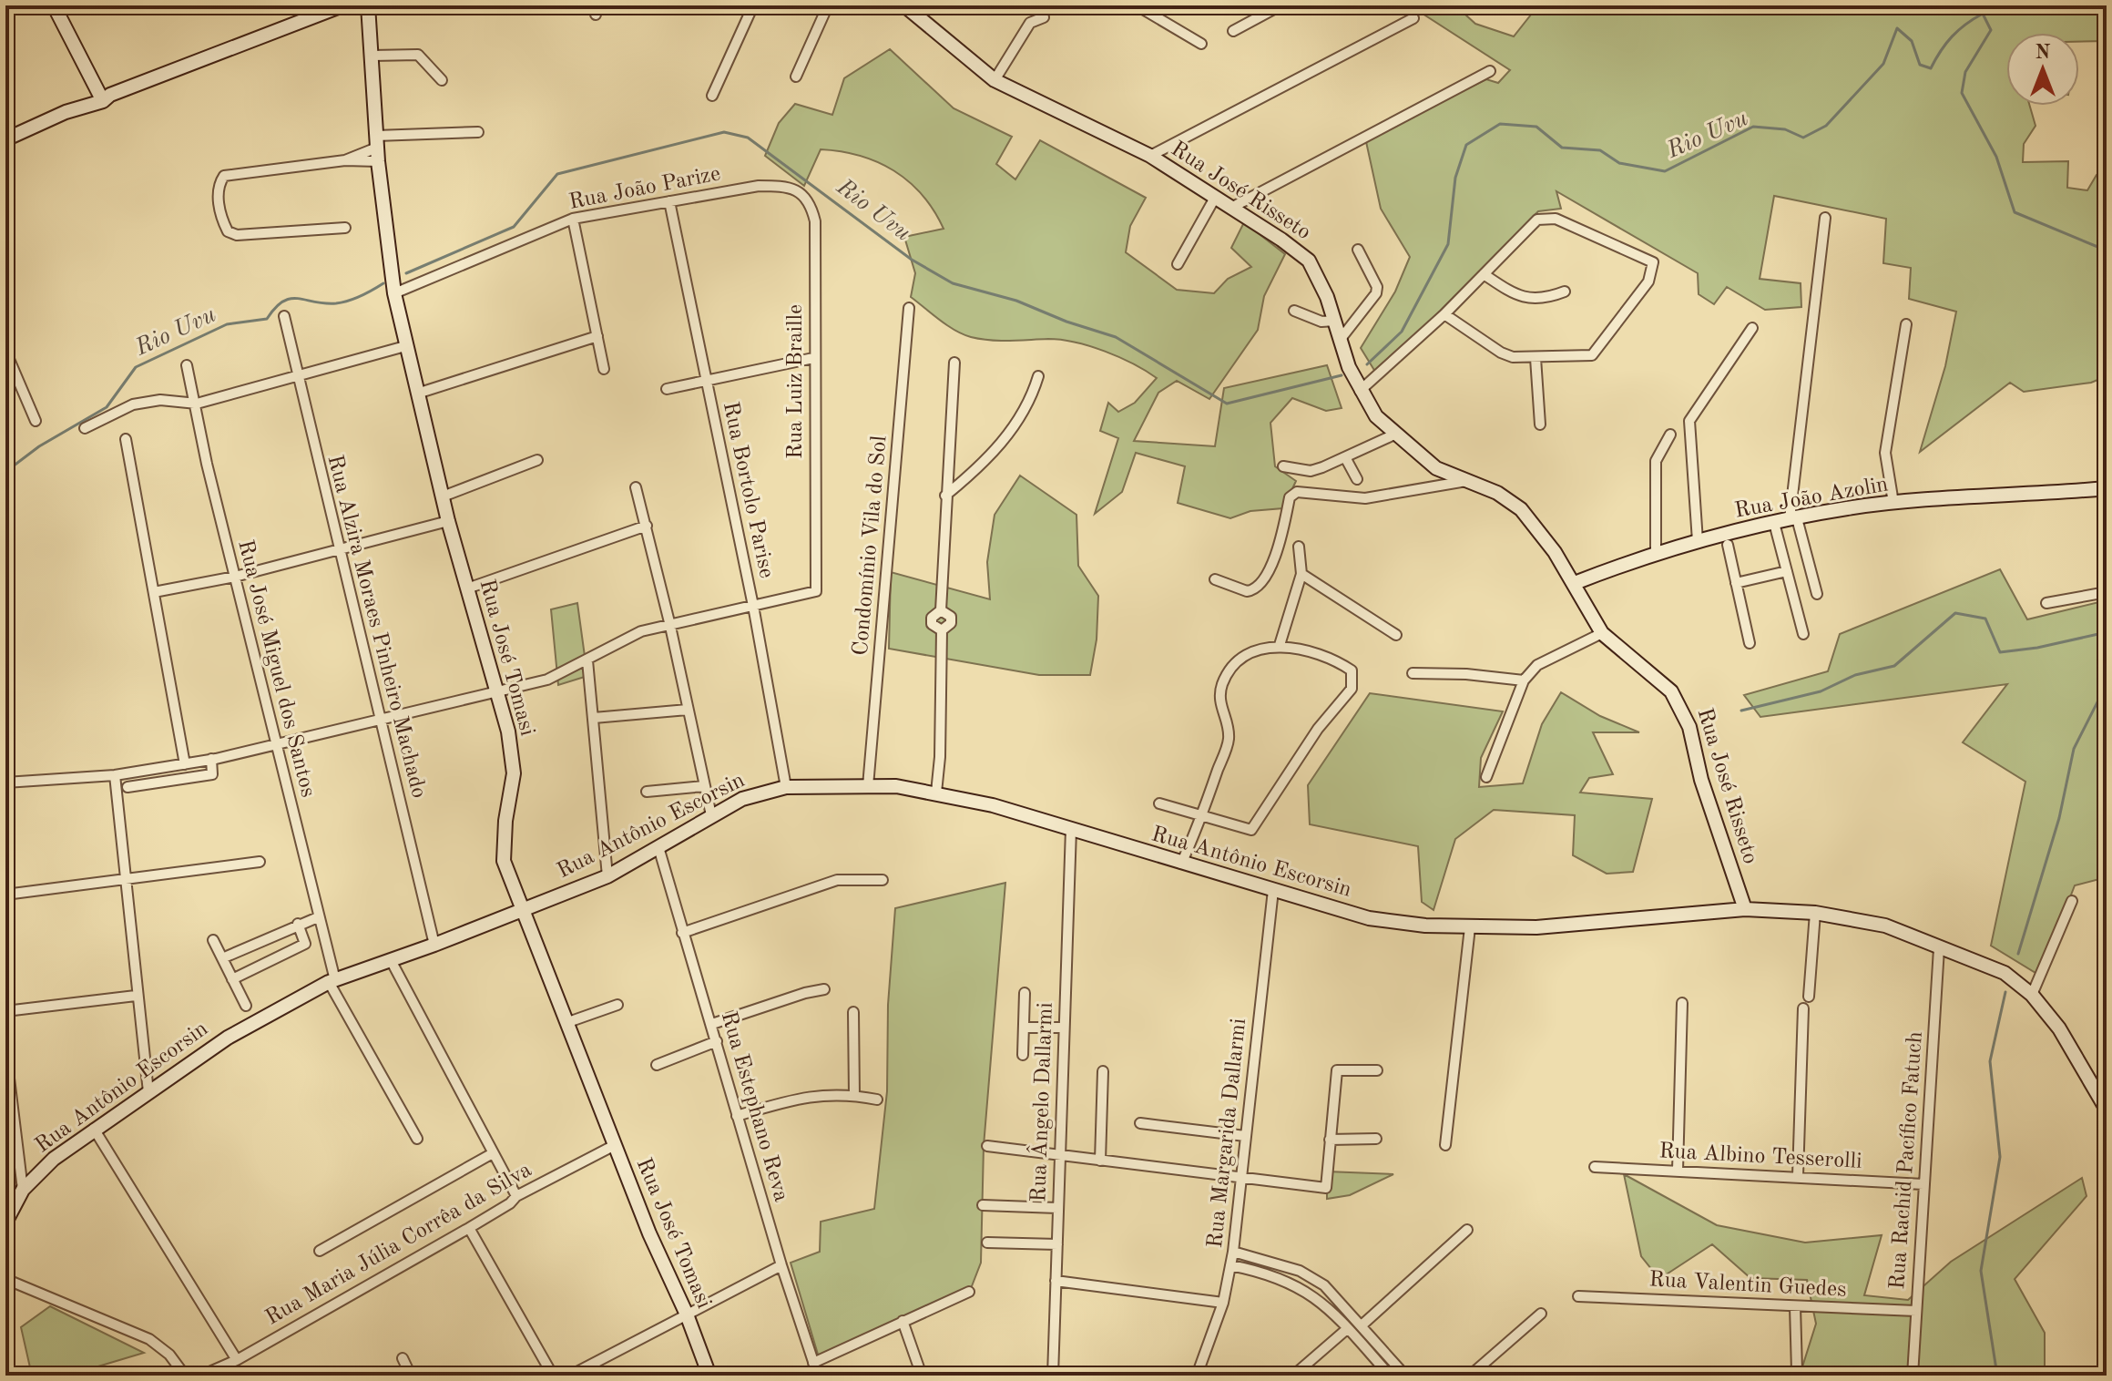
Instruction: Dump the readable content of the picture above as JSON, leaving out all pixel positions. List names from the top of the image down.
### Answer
{
  "streets": {
    "main road": [
      "Rua José Risseto",
      "Rua João Azolin",
      "Rua José Tomasi",
      "Rua Antônio Escorsin"
    ],
    "street": [
      "Rua João Parize",
      "Rua Luiz Braille",
      "Rua Bortolo Parise",
      "Condomínio Vila do Sol",
      "Rua Alzira Moraes Pinheiro Machado",
      "Rua José Miguel dos Santos",
      "Rua Ângelo Dallarmi",
      "Rua Estephano Reva",
      "Rua Margarida Dallarmi",
      "Rua Albino Tesserolli",
      "Rua Rachid Pacífico Fatuch",
      "Rua Maria Júlia Corrêa da Silva",
      "Rua Valentin Guedes"
    ]
  },
  "crossings": [
    ["Rua João Parize", "Rua Luiz Braille"],
    ["Rua João Parize", "Rua Bortolo Parise"],
    ["Rua João Parize", "Rua José Tomasi"],
    ["Rua José Risseto", "Rua João Azolin"],
    ["Rua José Risseto", "Rua Antônio Escorsin"],
    ["Rua Luiz Braille", "Rua Bortolo Parise"],
    ["Rua Bortolo Parise", "Rua Antônio Escorsin"],
    ["Condomínio Vila do Sol", "Rua Antônio Escorsin"],
    ["Rua Alzira Moraes Pinheiro Machado", "Rua Antônio Escorsin"],
    ["Rua José Tomasi", "Rua Antônio Escorsin"],
    ["Rua José Tomasi", "Rua Maria Júlia Corrêa da Silva"],
    ["Rua José Miguel dos Santos", "Rua Antônio Escorsin"],
    ["Rua Antônio Escorsin", "Rua Ângelo Dallarmi"],
    ["Rua Antônio Escorsin", "Rua Estephano Reva"],
    ["Rua Antônio Escorsin", "Rua Margarida Dallarmi"],
    ["Rua Antônio Escorsin", "Rua Rachid Pacífico Fatuch"],
    ["Rua Albino Tesserolli", "Rua Rachid Pacífico Fatuch"],
    ["Rua Rachid Pacífico Fatuch", "Rua Valentin Guedes"]
  ],
  "water": ["Rio Uvu"],
  "north": "top"
}
